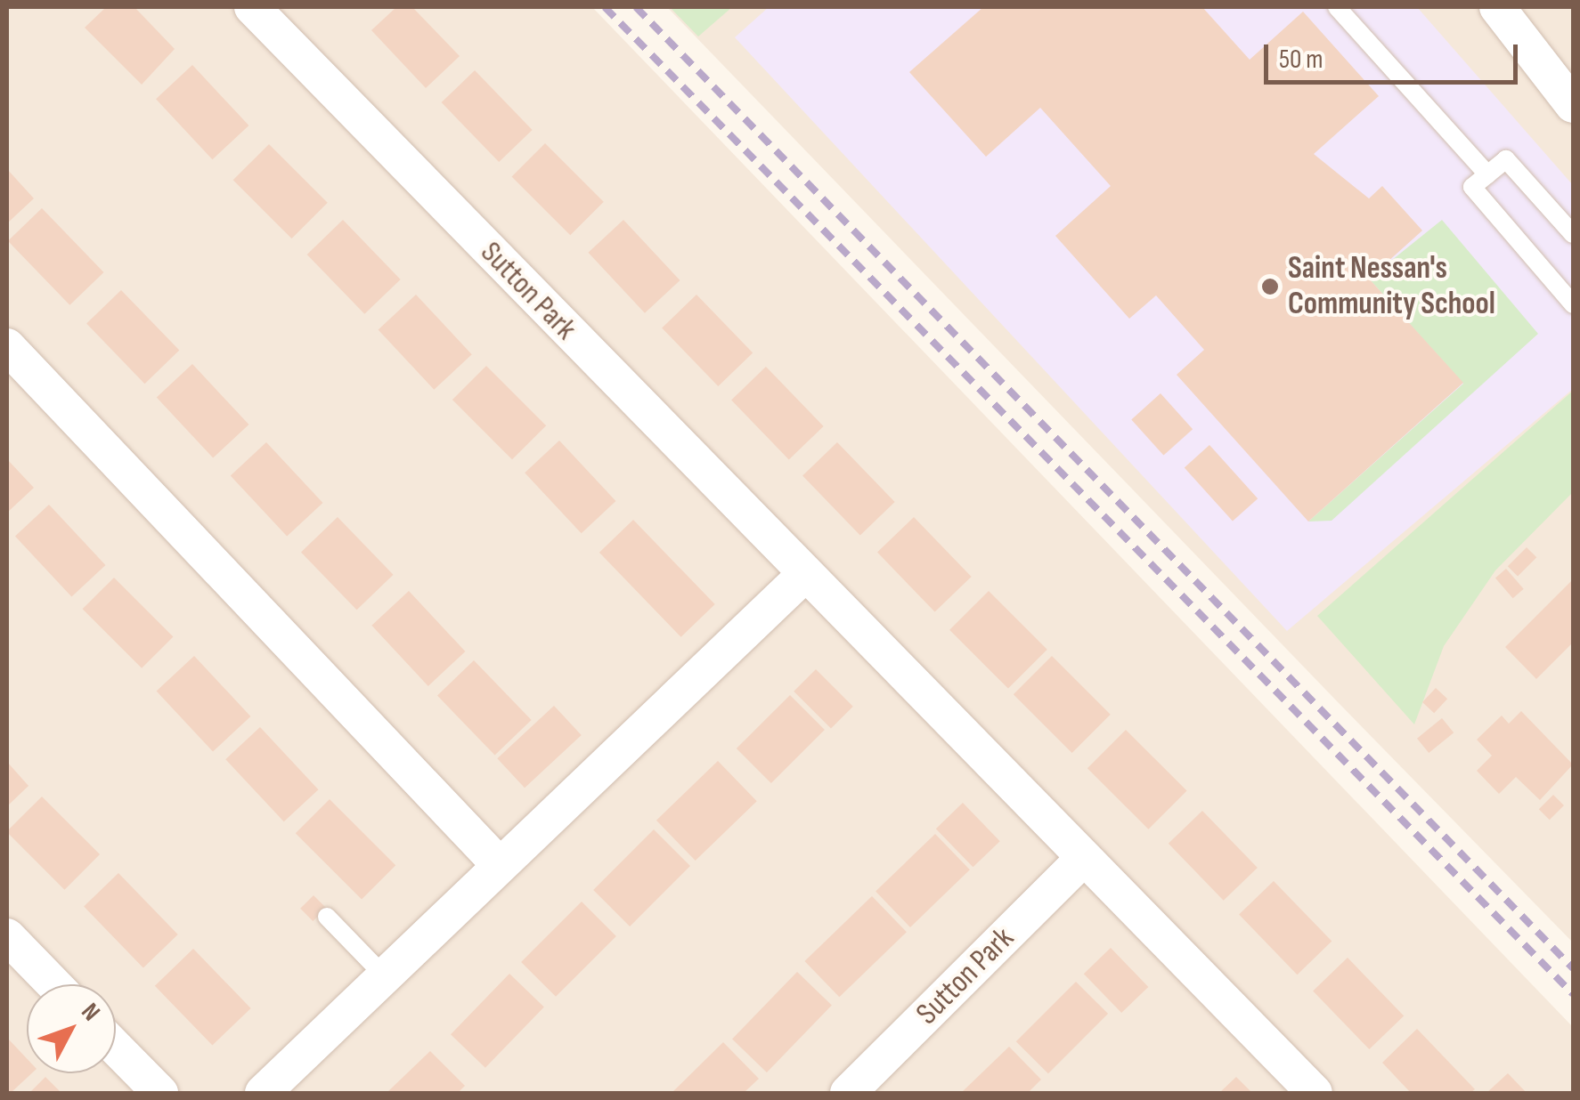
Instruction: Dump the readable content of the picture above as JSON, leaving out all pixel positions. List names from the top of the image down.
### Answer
{
  "streets": {
    "street": ["Sutton Park"]
  },
  "places": ["Saint Nessan's Community School"],
  "scale_bar": "50 m",
  "north": "top right"
}
